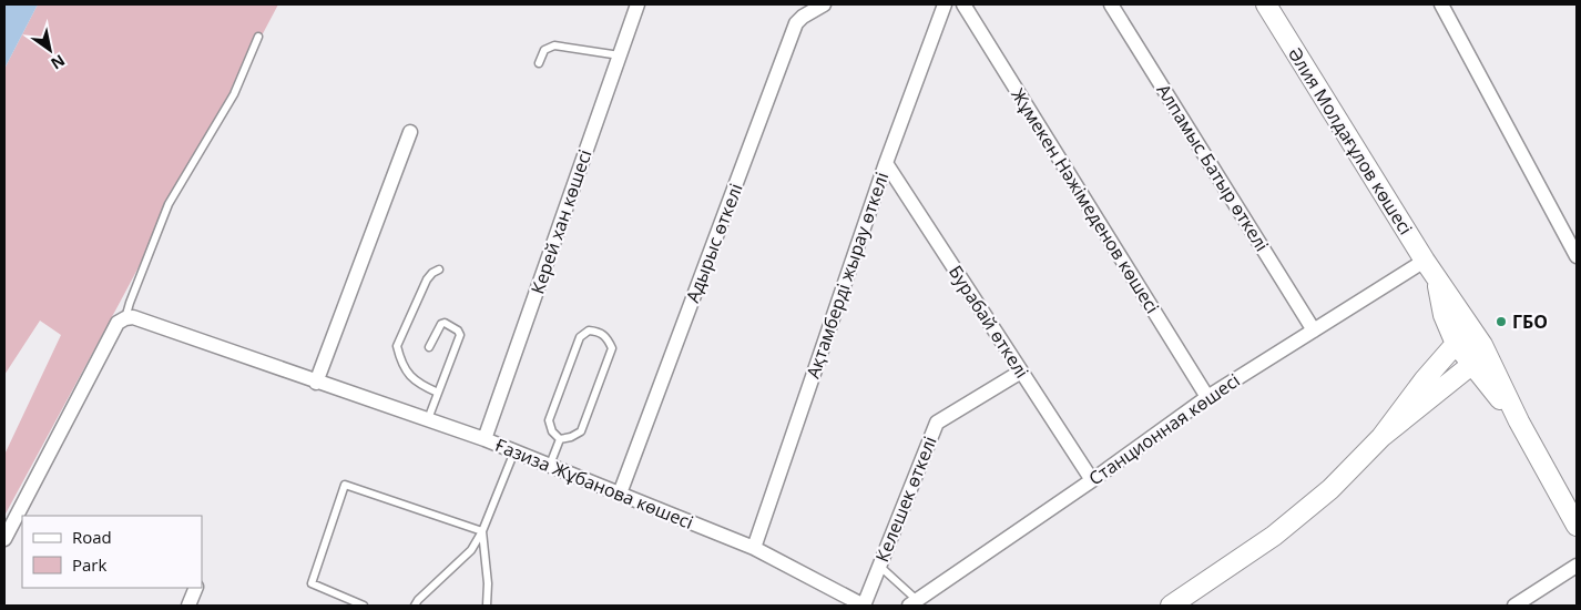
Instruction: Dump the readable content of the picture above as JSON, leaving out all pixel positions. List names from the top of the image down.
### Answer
{
  "streets": {
    "main road": ["Әлия Молдағұлов көшесі"],
    "street": [
      "Алпамыс Батыр өткелі",
      "Жұмекен Нәжімеденов көшесі",
      "Керей хан көшесі",
      "Адырыс өткелі",
      "Ақтамберді жырау өткелі",
      "Бурабай өткелі",
      "Станционная көшесі",
      "Ғазиза Жұбанова көшесі",
      "Келешек өткелі"
    ]
  },
  "crossings": [
    ["Әлия Молдағұлов көшесі", "Станционная көшесі"],
    ["Алпамыс Батыр өткелі", "Станционная көшесі"],
    ["Жұмекен Нәжімеденов көшесі", "Станционная көшесі"],
    ["Керей хан көшесі", "Ғазиза Жұбанова көшесі"],
    ["Адырыс өткелі", "Ғазиза Жұбанова көшесі"],
    ["Ақтамберді жырау өткелі", "Бурабай өткелі"],
    ["Ақтамберді жырау өткелі", "Ғазиза Жұбанова көшесі"],
    ["Бурабай өткелі", "Станционная көшесі"],
    ["Бурабай өткелі", "Келешек өткелі"],
    ["Ғазиза Жұбанова көшесі", "Келешек өткелі"]
  ],
  "places": ["ГБО"],
  "legend": ["Road", "Park"],
  "north": "bottom right"
}
